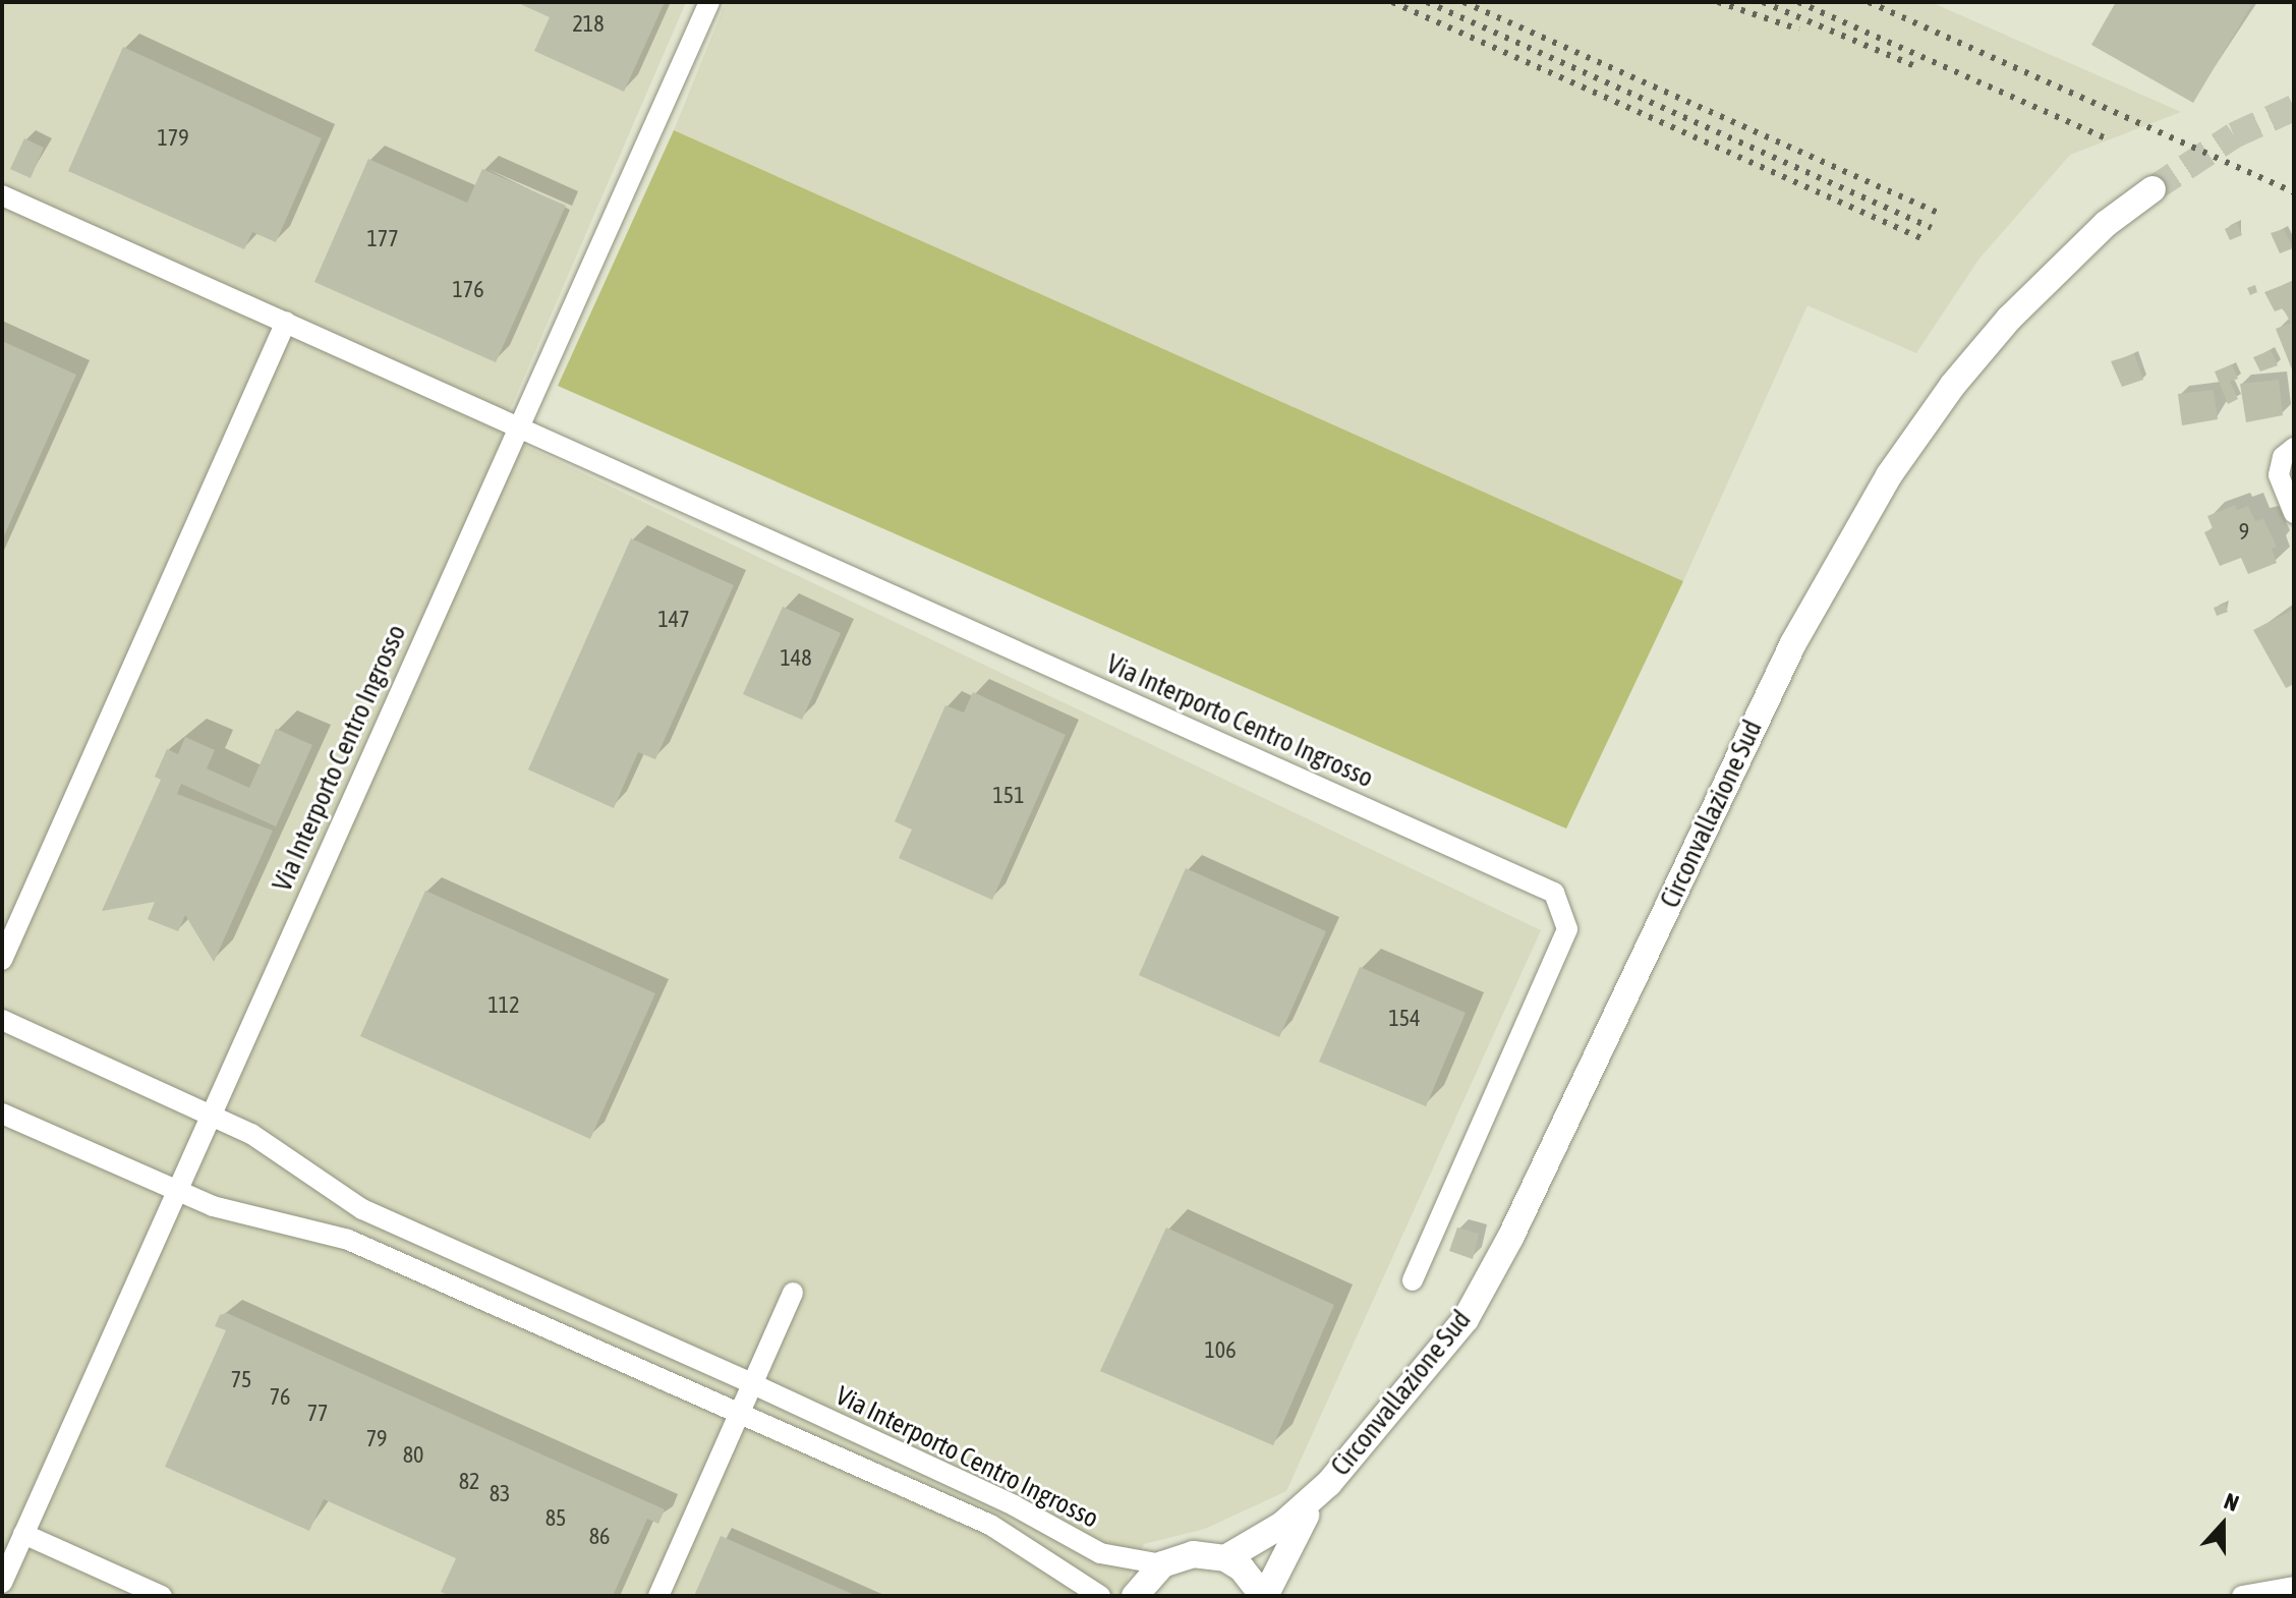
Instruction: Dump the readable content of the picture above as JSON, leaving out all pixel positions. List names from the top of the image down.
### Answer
{
  "streets": {
    "main road": ["Circonvallazione Sud"],
    "street": ["Via Interporto Centro Ingrosso"]
  },
  "house_numbers": [
    "218",
    "179",
    "177",
    "176",
    "9",
    "147",
    "148",
    "151",
    "112",
    "154",
    "106",
    "75",
    "76",
    "77",
    "79",
    "80",
    "82",
    "83",
    "85",
    "86"
  ],
  "north": "top"
}
